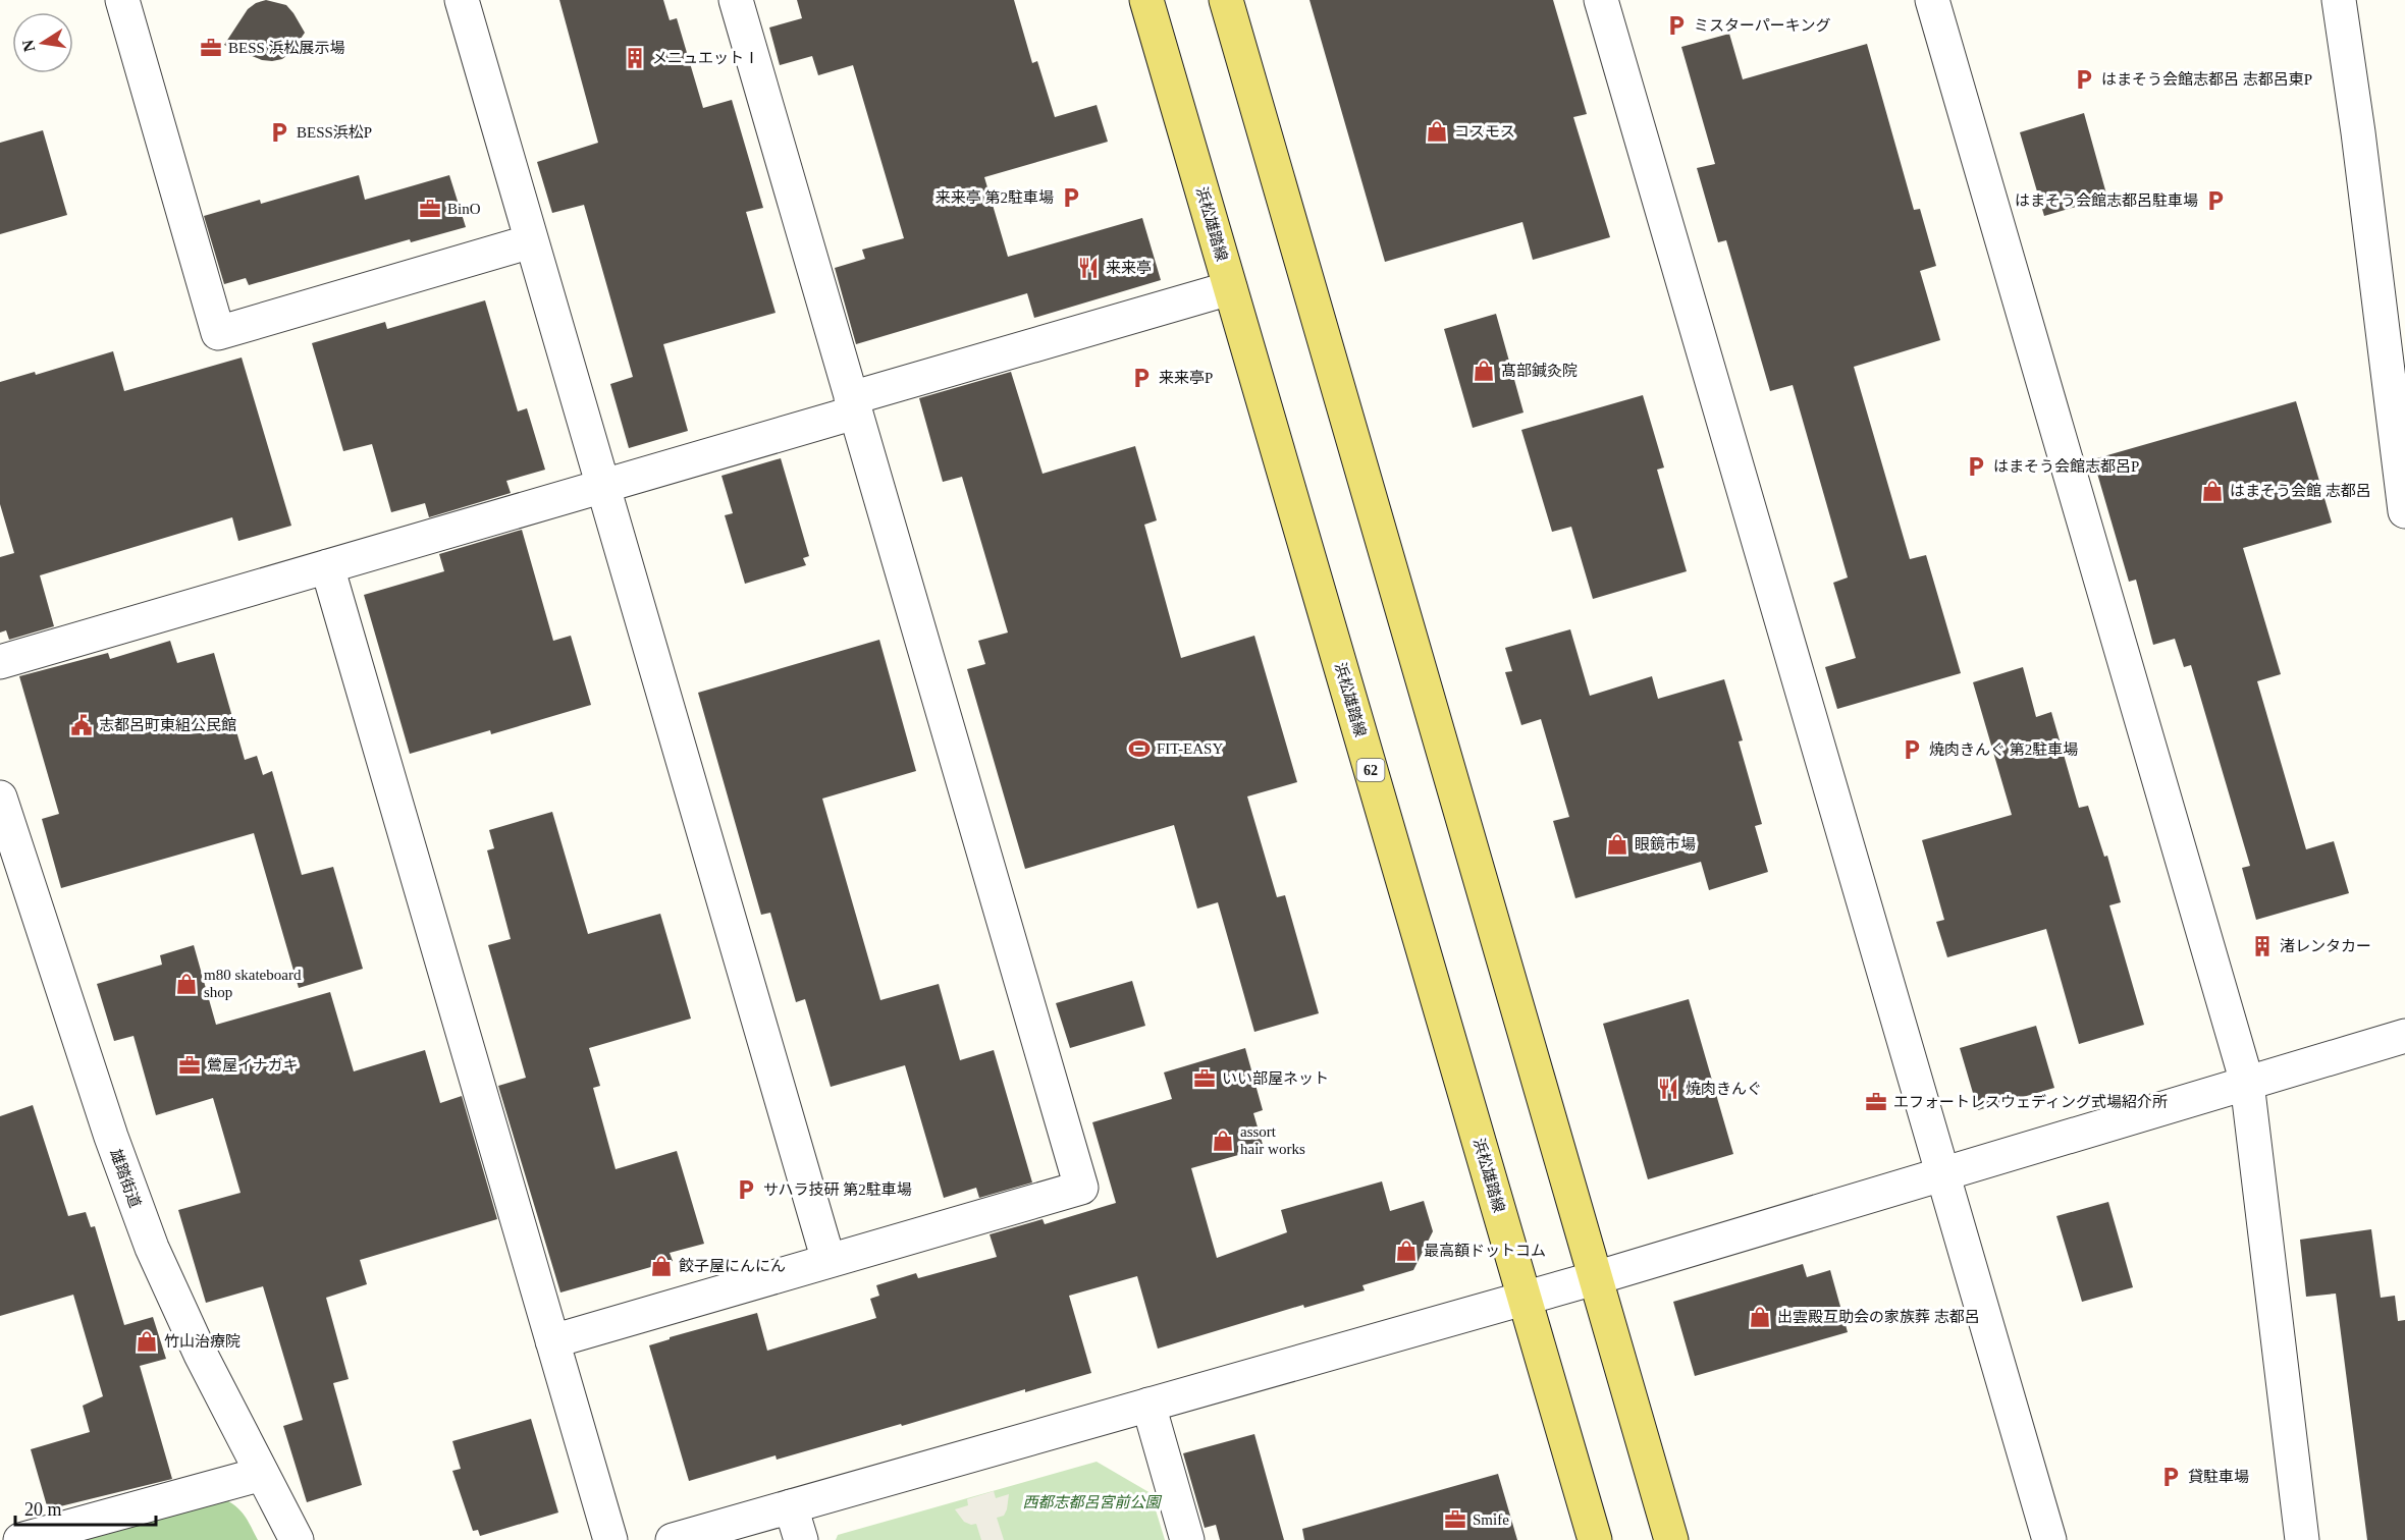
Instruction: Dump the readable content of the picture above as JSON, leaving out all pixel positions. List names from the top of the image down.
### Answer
{
  "streets": {
    "main road": ["浜松雄踏線", "62"],
    "street": ["雄踏街道"]
  },
  "parks": ["西都志都呂宮前公園"],
  "places": {
    "parking": [
      "ミスターパーキング",
      "はまそう会館志都呂 志都呂東P",
      "BESS浜松P",
      "来来亭 第2駐車場",
      "はまそう会館志都呂駐車場",
      "来来亭P",
      "はまそう会館志都呂P",
      "焼肉きんぐ 第2駐車場",
      "サハラ技研 第2駐車場",
      "貸駐車場"
    ],
    "office": [
      "BESS 浜松展示場",
      "BinO",
      "鶯屋イナガキ",
      "いい部屋ネット",
      "エフォートレスウェディング式場紹介所",
      "Smife"
    ],
    "building": ["メニュエットⅠ", "渚レンタカー"],
    "shop": [
      "コスモス",
      "髙部鍼灸院",
      "はまそう会館 志都呂",
      "眼鏡市場",
      "m80 skateboard shop",
      "assort hair works",
      "最高額ドットコム",
      "餃子屋にんにん",
      "出雲殿互助会の家族葬 志都呂",
      "竹山治療院"
    ],
    "restaurant": ["来来亭", "焼肉きんぐ"],
    "public building": ["志都呂町東組公民館"],
    "sports": ["FIT-EASY"]
  },
  "scale_bar": "20 m",
  "north": "left"
}
